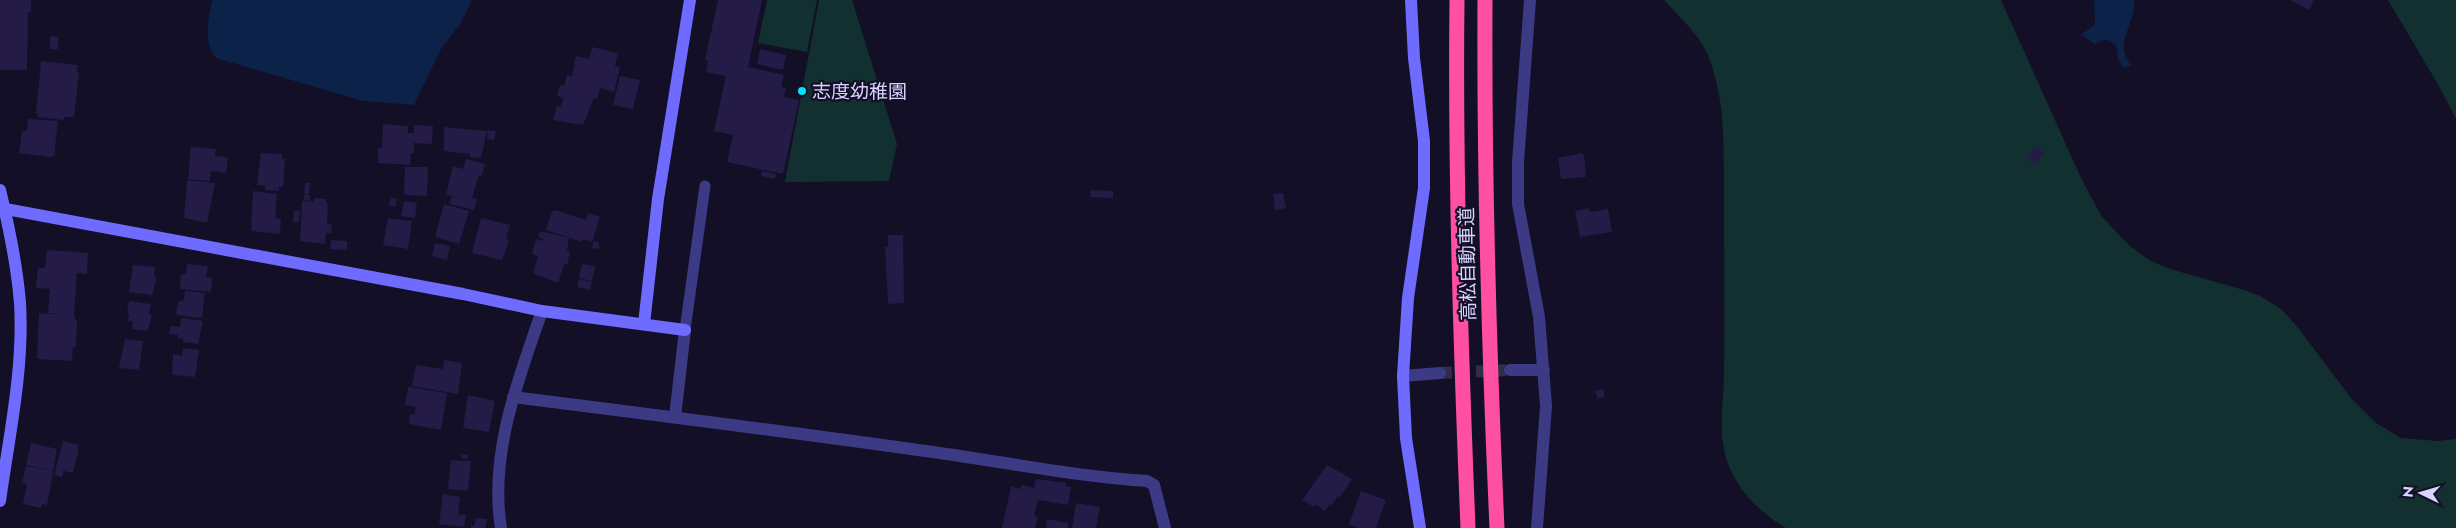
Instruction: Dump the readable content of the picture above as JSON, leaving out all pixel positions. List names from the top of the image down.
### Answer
{
  "streets": {
    "highway": ["高松自動車道"]
  },
  "places": ["志度幼稚園"],
  "north": "left"
}
